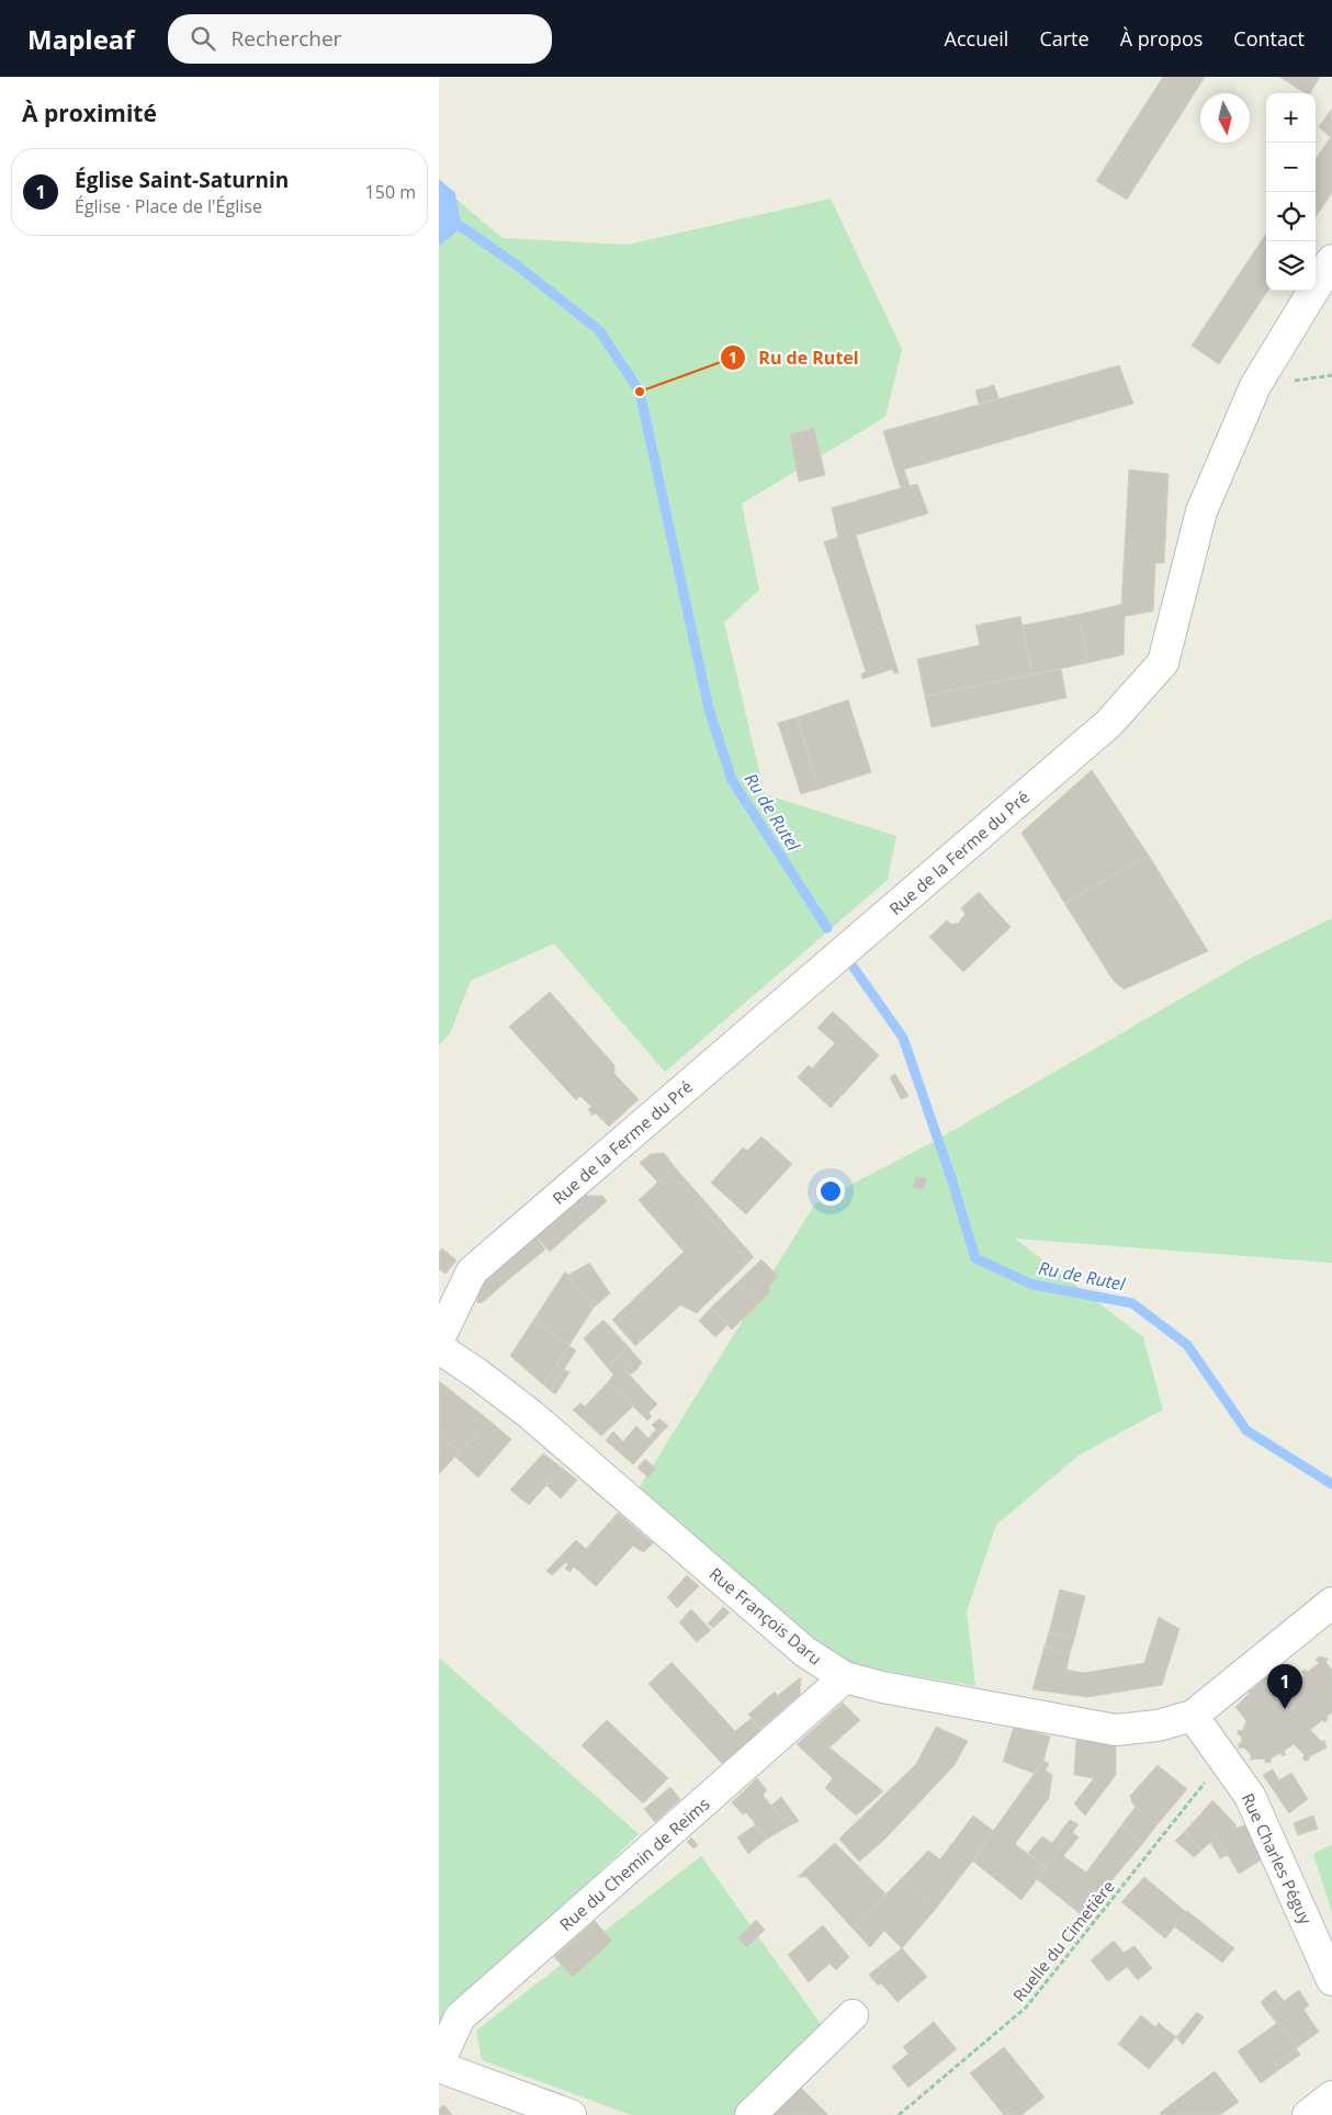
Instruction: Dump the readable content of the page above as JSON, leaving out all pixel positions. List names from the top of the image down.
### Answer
{
  "streets": {
    "street": [
      "Rue de la Ferme du Pré",
      "Rue François Daru",
      "Rue Charles Péguy",
      "Rue du Chemin de Reims"
    ],
    "path": ["Ruelle du Cimetière"]
  },
  "crossings": [
    ["Rue François Daru", "Rue Charles Péguy"],
    ["Rue François Daru", "Rue du Chemin de Reims"],
    ["Rue Charles Péguy", "Ruelle du Cimetière"]
  ],
  "water": ["Ru de Rutel"],
  "places": ["Ru de Rutel"],
  "north": "bottom",
  "page": {
    "header": "Mapleaf",
    "search": "Rechercher",
    "nav": [
      "Accueil",
      "Carte",
      "À propos",
      "Contact"
    ],
    "heading": "À proximité",
    "map_buttons": ["+", "−"],
    "list": [
      {
        "mark": "1",
        "name": "Église Saint-Saturnin",
        "note": "Église · Place de l'Église",
        "value": "150 m"
      }
    ],
    "pins": "1"
  }
}
